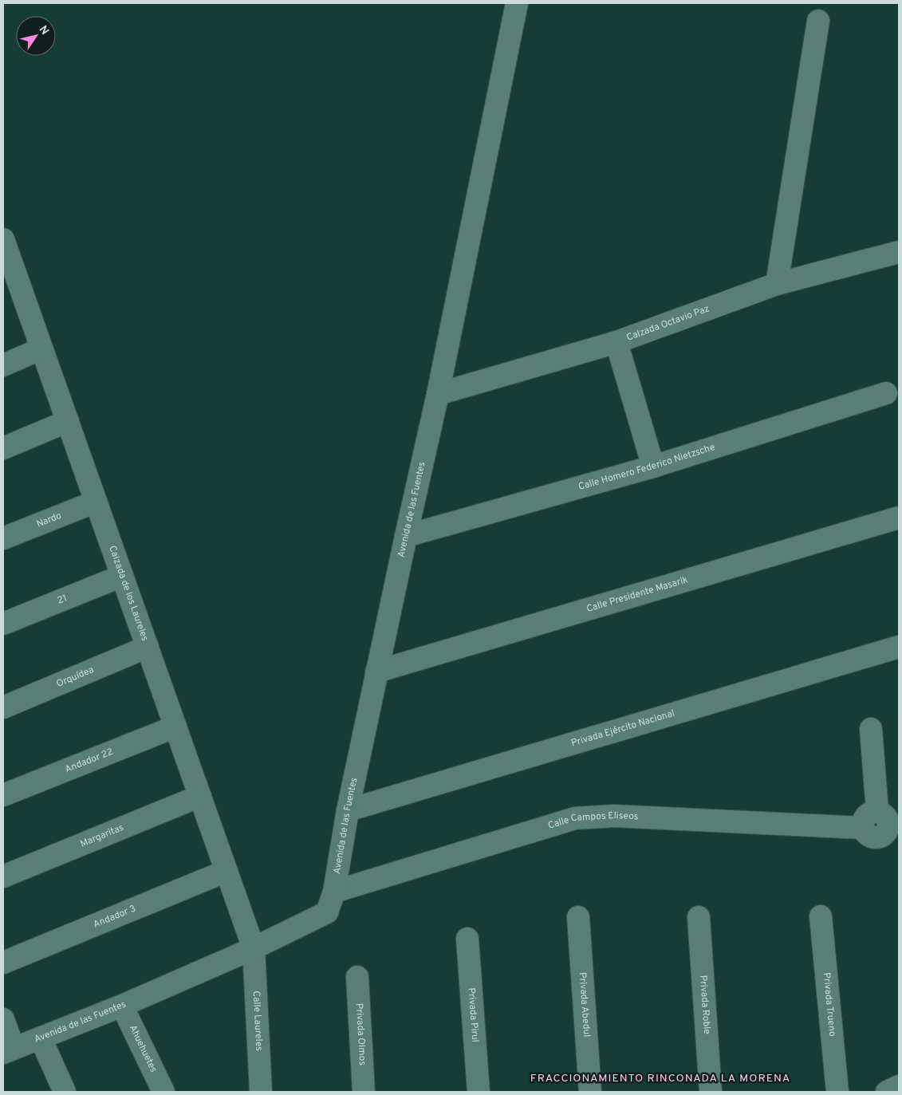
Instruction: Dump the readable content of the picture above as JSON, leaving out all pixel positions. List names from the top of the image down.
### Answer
{
  "streets": {
    "street": [
      "Calzada Octavio Paz",
      "Calle Homero Federico Nietzsche",
      "Avenida de las Fuentes",
      "Nardo",
      "Calzada de los Laureles",
      "Calle Presidente Masarik",
      "21",
      "Orquídea",
      "Privada Ejército Nacional",
      "Andador 22",
      "Calle Campos Eliseos",
      "Margaritas",
      "Andador 3",
      "Privada Roble",
      "Privada Trueno",
      "Privada Abedul",
      "Privada Pirul",
      "Calle Laureles",
      "Privada Olmos",
      "Ahuehuetes"
    ]
  },
  "crossings": [
    ["Calzada Octavio Paz", "Avenida de las Fuentes"],
    ["Calle Homero Federico Nietzsche", "Avenida de las Fuentes"],
    ["Avenida de las Fuentes", "Calzada de los Laureles"],
    ["Avenida de las Fuentes", "Calle Presidente Masarik"],
    ["Avenida de las Fuentes", "Privada Ejército Nacional"],
    ["Avenida de las Fuentes", "Calle Campos Eliseos"],
    ["Avenida de las Fuentes", "Calle Laureles"],
    ["Avenida de las Fuentes", "Ahuehuetes"],
    ["Nardo", "Calzada de los Laureles"],
    ["Calzada de los Laureles", "21"],
    ["Calzada de los Laureles", "Orquídea"],
    ["Calzada de los Laureles", "Andador 22"],
    ["Calzada de los Laureles", "Margaritas"],
    ["Calzada de los Laureles", "Andador 3"],
    ["Calzada de los Laureles", "Calle Laureles"]
  ],
  "districts": ["FRACCIONAMIENTO RINCONADA LA MORENA"],
  "north": "top right"
}
